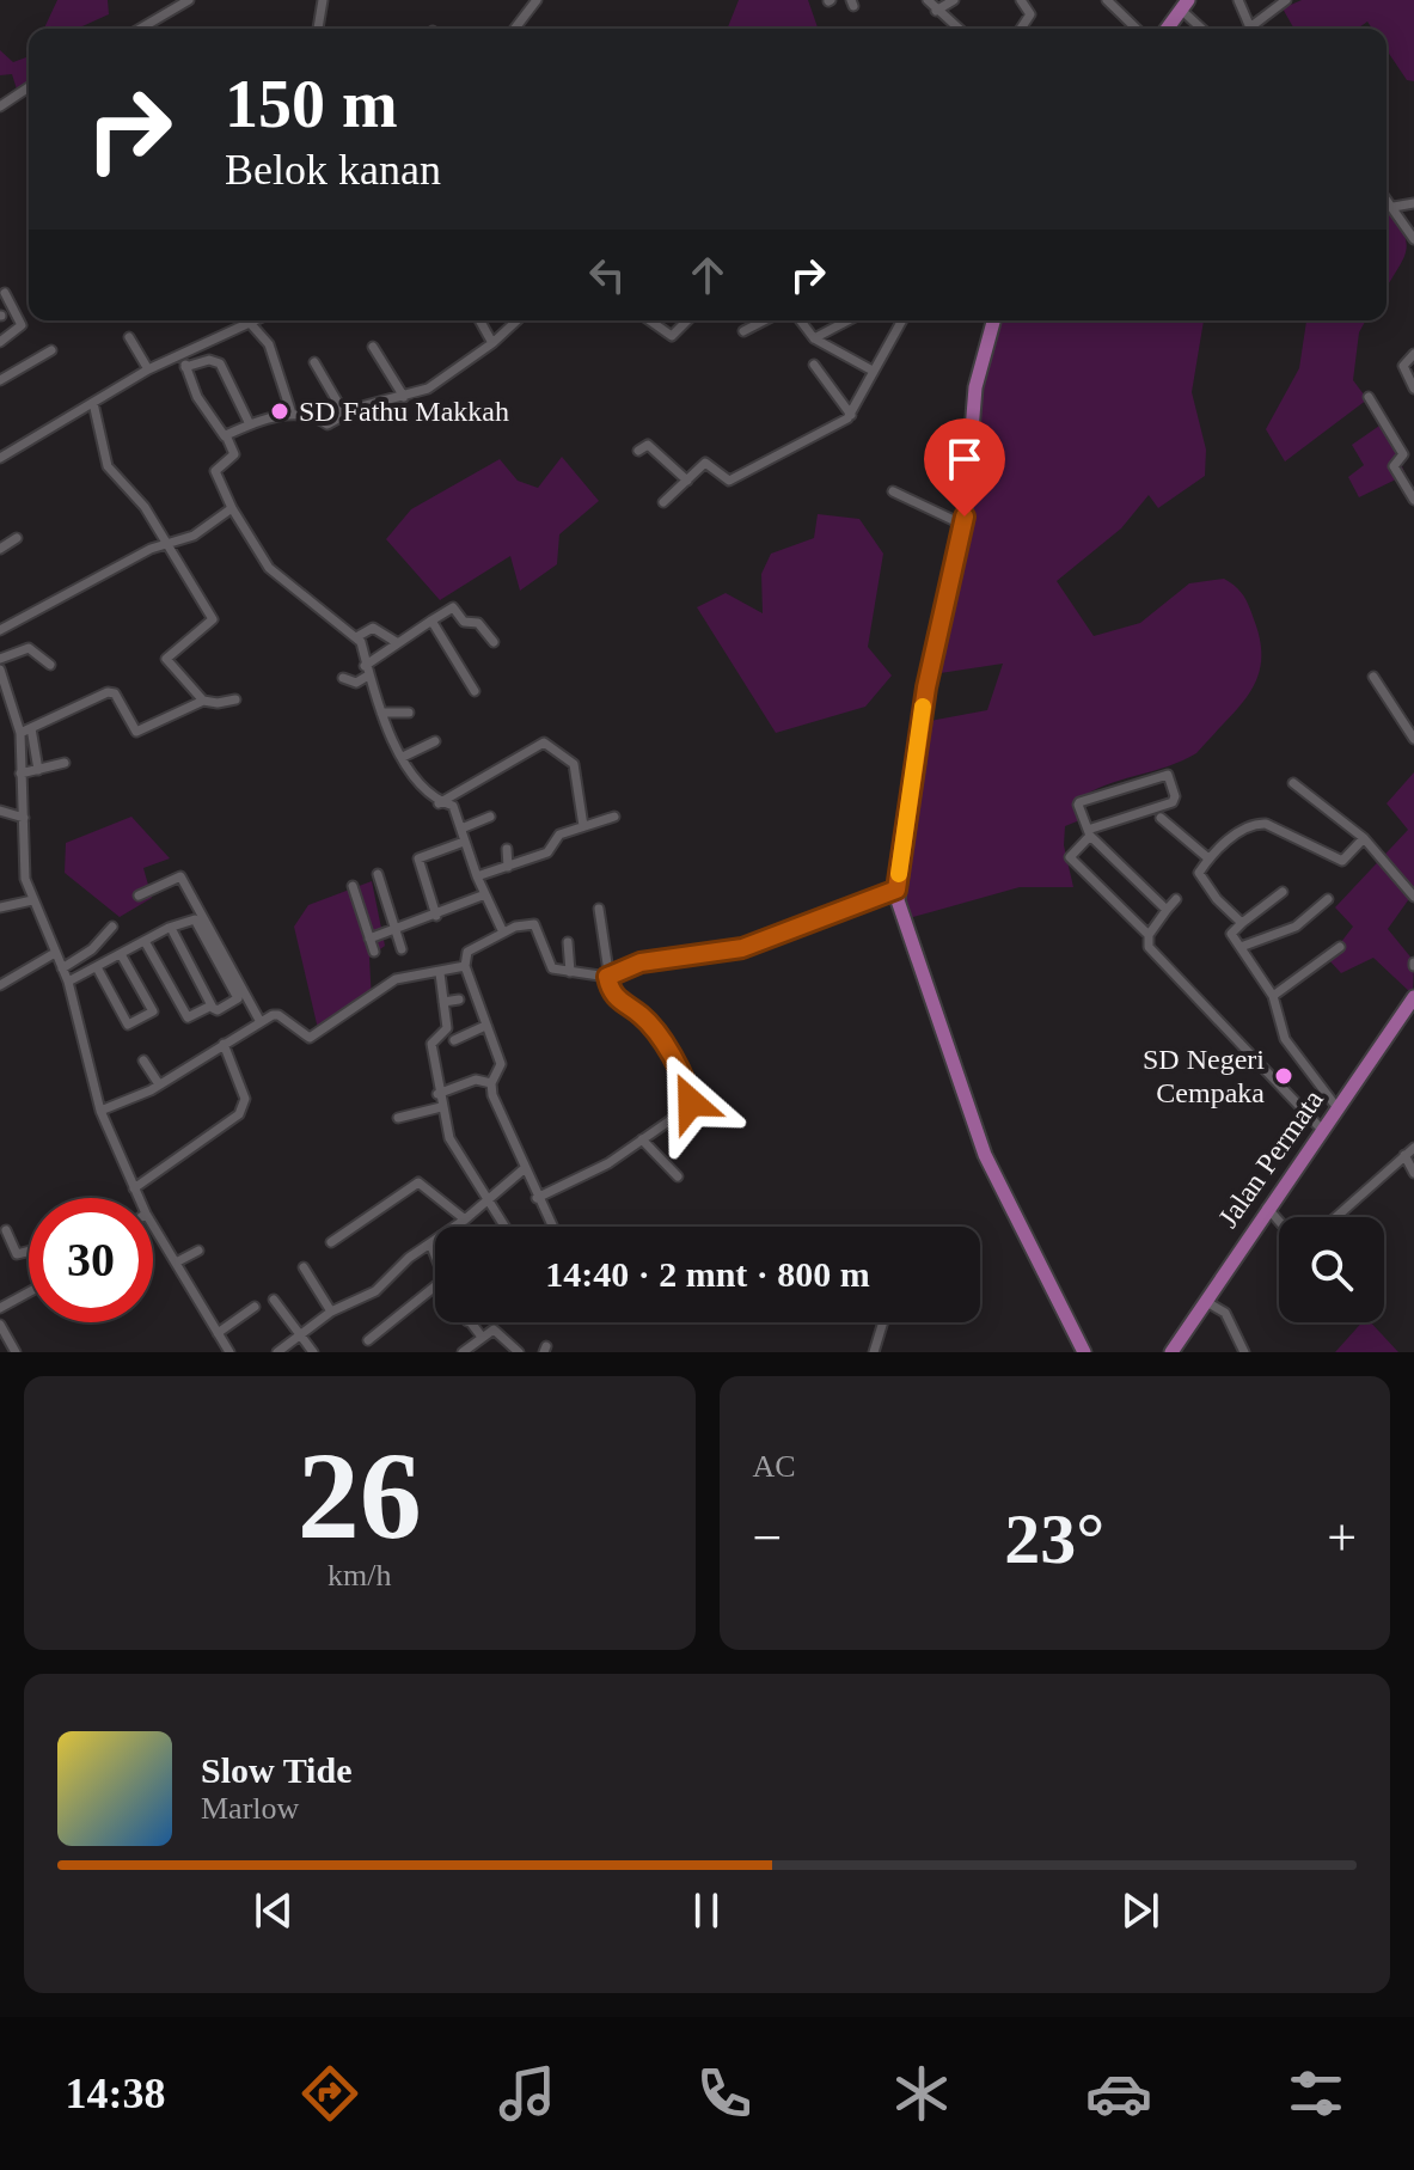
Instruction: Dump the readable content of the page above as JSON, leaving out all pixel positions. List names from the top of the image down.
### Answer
{
  "streets": {
    "main road": ["Jalan Permata"]
  },
  "places": ["SD Fathu Makkah", "SD Negeri Cempaka"],
  "page": {
    "turn": ["150 m", "Belok kanan"],
    "limit": "30",
    "trip": "14:40 · 2 mnt · 800 m",
    "tile": [
      ["26", "km/h"],
      "AC"
    ],
    "heat": ["−", "23°", "+"],
    "song": ["Slow Tide", "Marlow"],
    "tabs": "14:38"
  }
}
